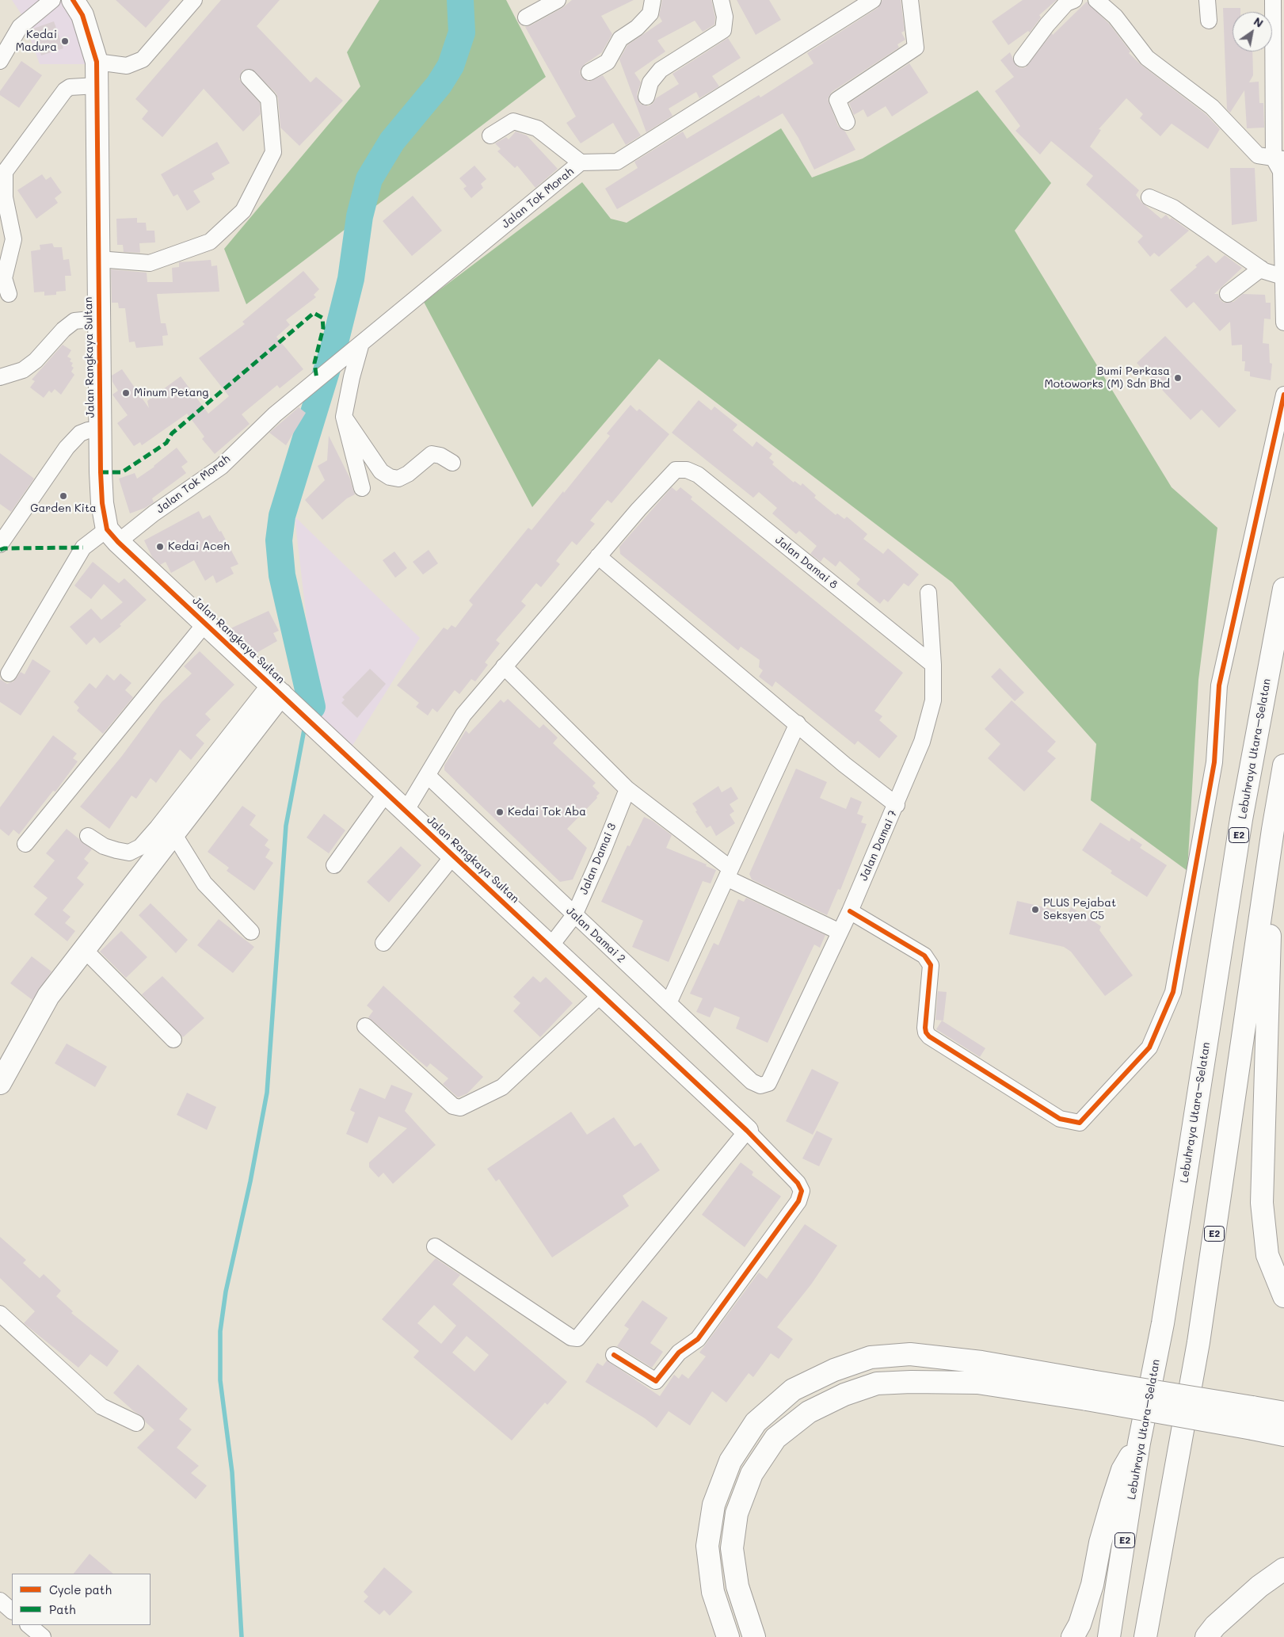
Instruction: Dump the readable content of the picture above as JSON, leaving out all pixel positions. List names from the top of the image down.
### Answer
{
  "streets": {
    "main road": ["Jalan Rangkaya Sultan", "Lebuhraya Utara–Selatan", "E2"],
    "street": [
      "Jalan Tok Morah",
      "Jalan Damai 8",
      "Jalan Damai 7",
      "Jalan Damai 3",
      "Jalan Damai 2"
    ]
  },
  "crossings": [
    ["Jalan Tok Morah", "Jalan Rangkaya Sultan"],
    ["Jalan Rangkaya Sultan", "Jalan Damai 3"],
    ["Jalan Damai 8", "Jalan Damai 7"],
    ["Jalan Damai 7", "Jalan Damai 2"],
    ["Jalan Damai 3", "Jalan Damai 2"]
  ],
  "places": [
    "Kedai Madura",
    "Bumi Perkasa Motoworks (M) Sdn Bhd",
    "Minum Petang",
    "Garden Kita",
    "Kedai Aceh",
    "Kedai Tok Aba",
    "PLUS Pejabat Seksyen C5"
  ],
  "legend": ["Cycle path", "Path"],
  "north": "top right"
}
